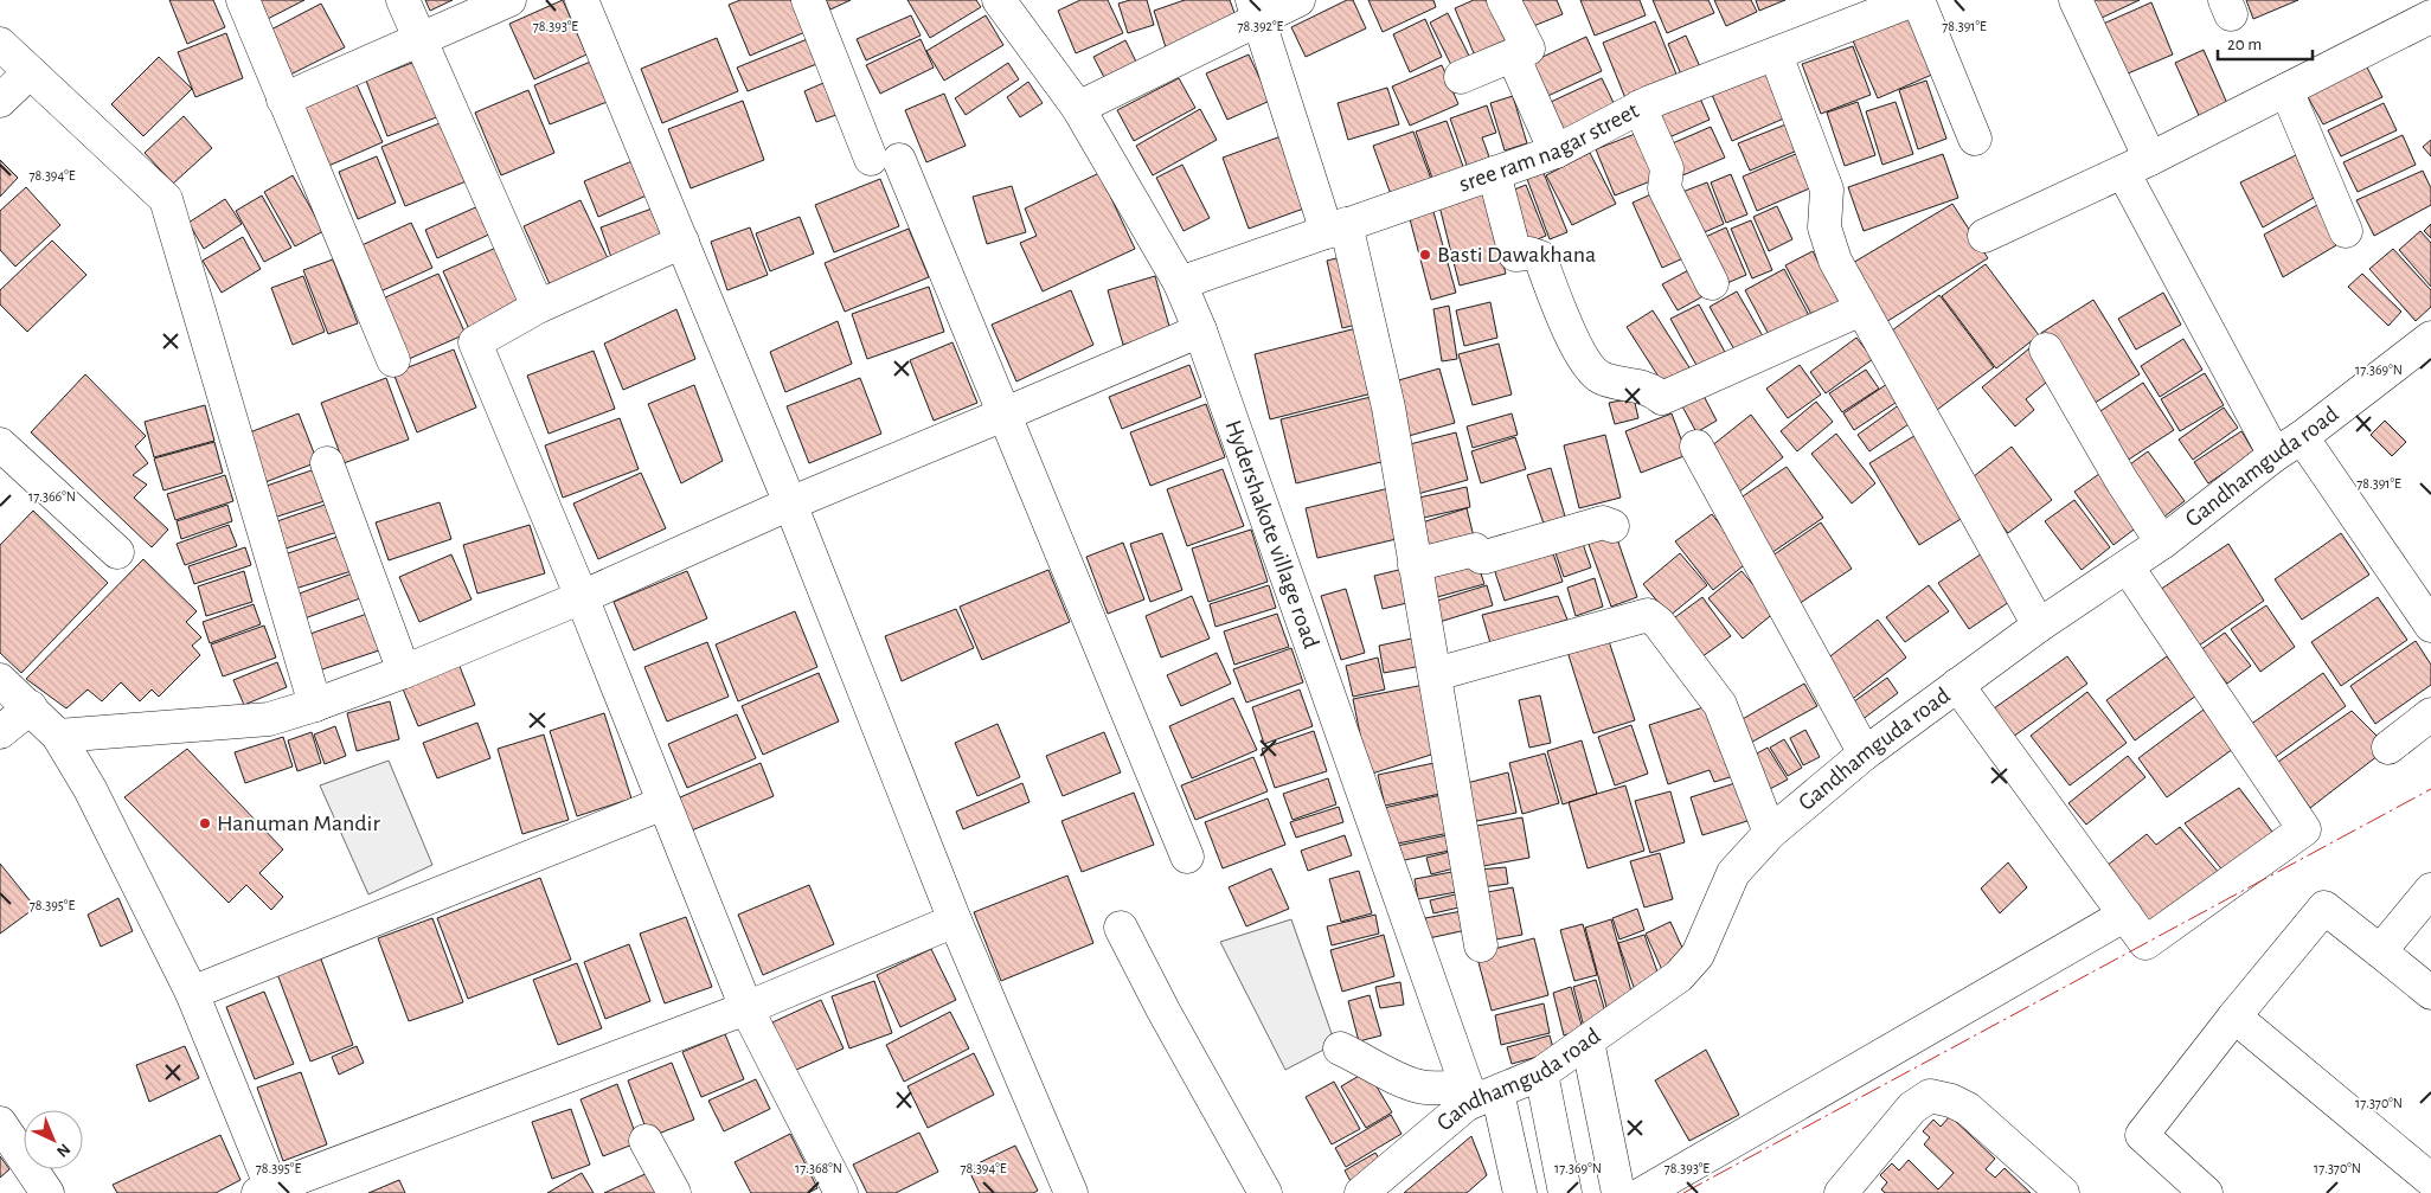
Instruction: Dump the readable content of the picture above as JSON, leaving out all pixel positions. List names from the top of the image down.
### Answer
{
  "streets": {
    "street": ["sree ram nagar street", "Gandhamguda road", "Hydershakote village road"]
  },
  "crossings": [
    ["sree ram nagar street", "Hydershakote village road"],
    ["Gandhamguda road", "Hydershakote village road"]
  ],
  "places": ["Basti Dawakhana", "Hanuman Mandir"],
  "scale_bar": "20 m",
  "north": "bottom right",
  "coordinates": [
    "78.393°E",
    "78.392°E",
    "78.391°E",
    "78.394°E",
    "17.369°N",
    "17.366°N",
    "78.395°E",
    "17.370°N",
    "17.368°N"
  ]
}
